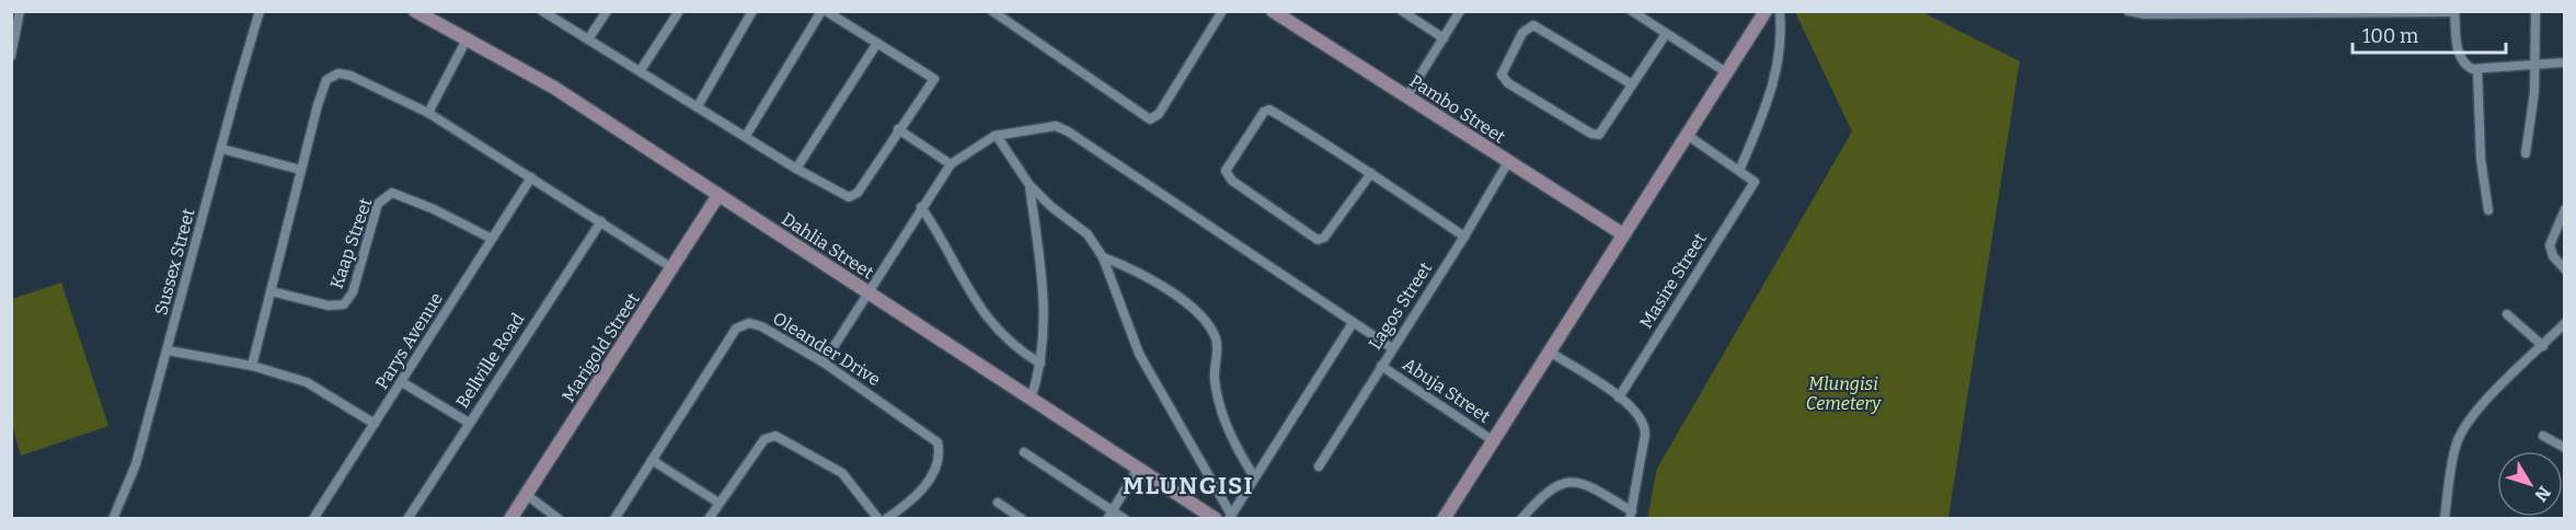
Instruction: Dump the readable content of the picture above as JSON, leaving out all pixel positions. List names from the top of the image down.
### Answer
{
  "streets": {
    "street": [
      "Pambo Street",
      "Kaap Street",
      "Dahlia Street",
      "Sussex Street",
      "Masire Street",
      "Lagos Street",
      "Parys Avenue",
      "Marigold Street",
      "Oleander Drive",
      "Bellville Road",
      "Abuja Street"
    ]
  },
  "crossings": [
    ["Pambo Street", "Lagos Street"],
    ["Kaap Street", "Parys Avenue"],
    ["Dahlia Street", "Marigold Street"],
    ["Lagos Street", "Abuja Street"]
  ],
  "districts": ["MLUNGISI"],
  "parks": ["Mlungisi Cemetery"],
  "scale_bar": "100 m",
  "north": "bottom right"
}
